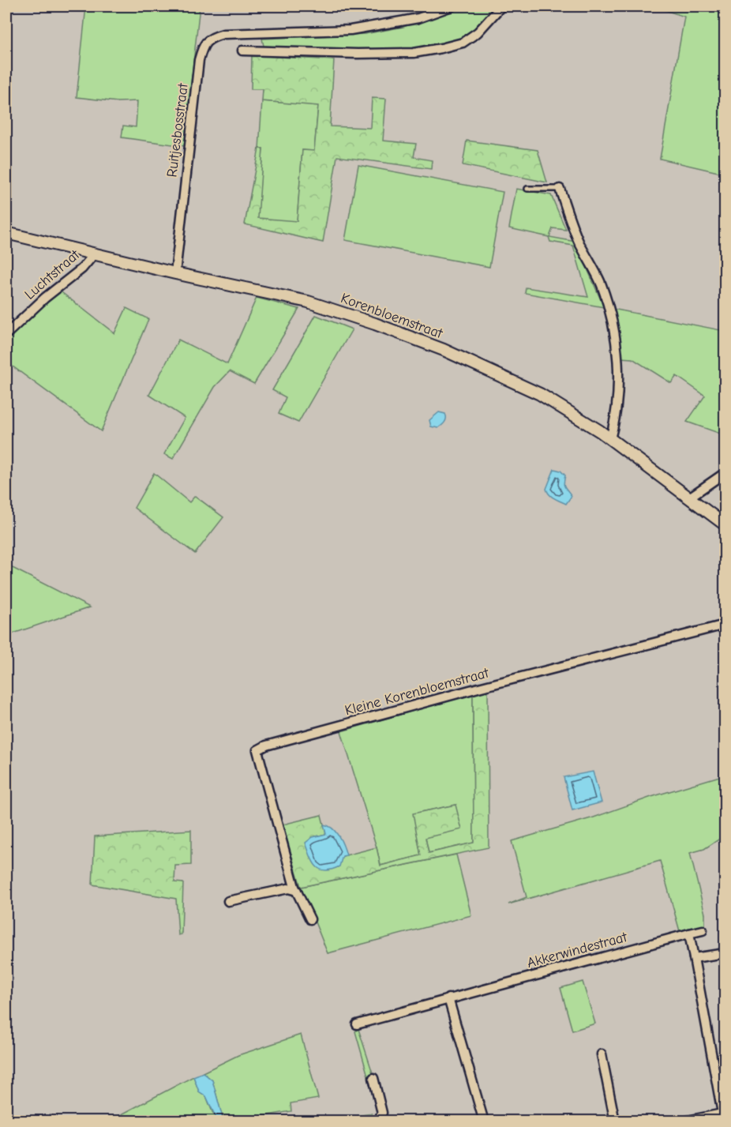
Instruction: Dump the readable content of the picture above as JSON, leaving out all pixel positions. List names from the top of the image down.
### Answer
{
  "streets": {
    "street": [
      "Ruitjesbosstraat",
      "Luchtstraat",
      "Korenbloemstraat",
      "Kleine Korenbloemstraat",
      "Akkerwindestraat"
    ]
  },
  "crossings": [
    ["Ruitjesbosstraat", "Korenbloemstraat"],
    ["Luchtstraat", "Korenbloemstraat"]
  ]
}
